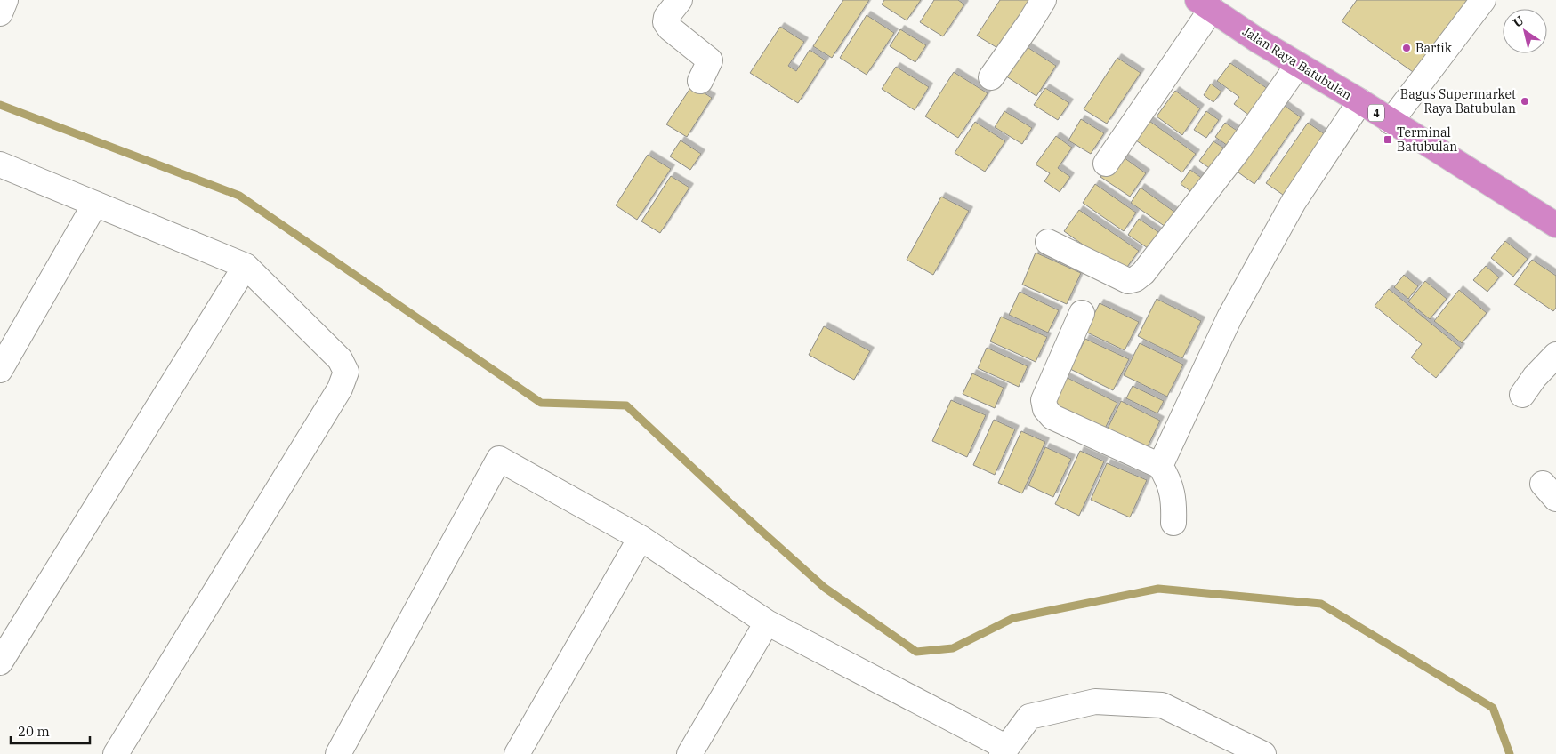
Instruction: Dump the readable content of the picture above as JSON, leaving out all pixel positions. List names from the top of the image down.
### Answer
{
  "streets": {
    "highway": ["Jalan Raya Batubulan", "4"]
  },
  "places": {
    "other": ["Bartik", "Bagus Supermarket Raya Batubulan"],
    "transit": ["Terminal Batubulan"]
  },
  "scale_bar": "20 m",
  "north": "top left"
}
